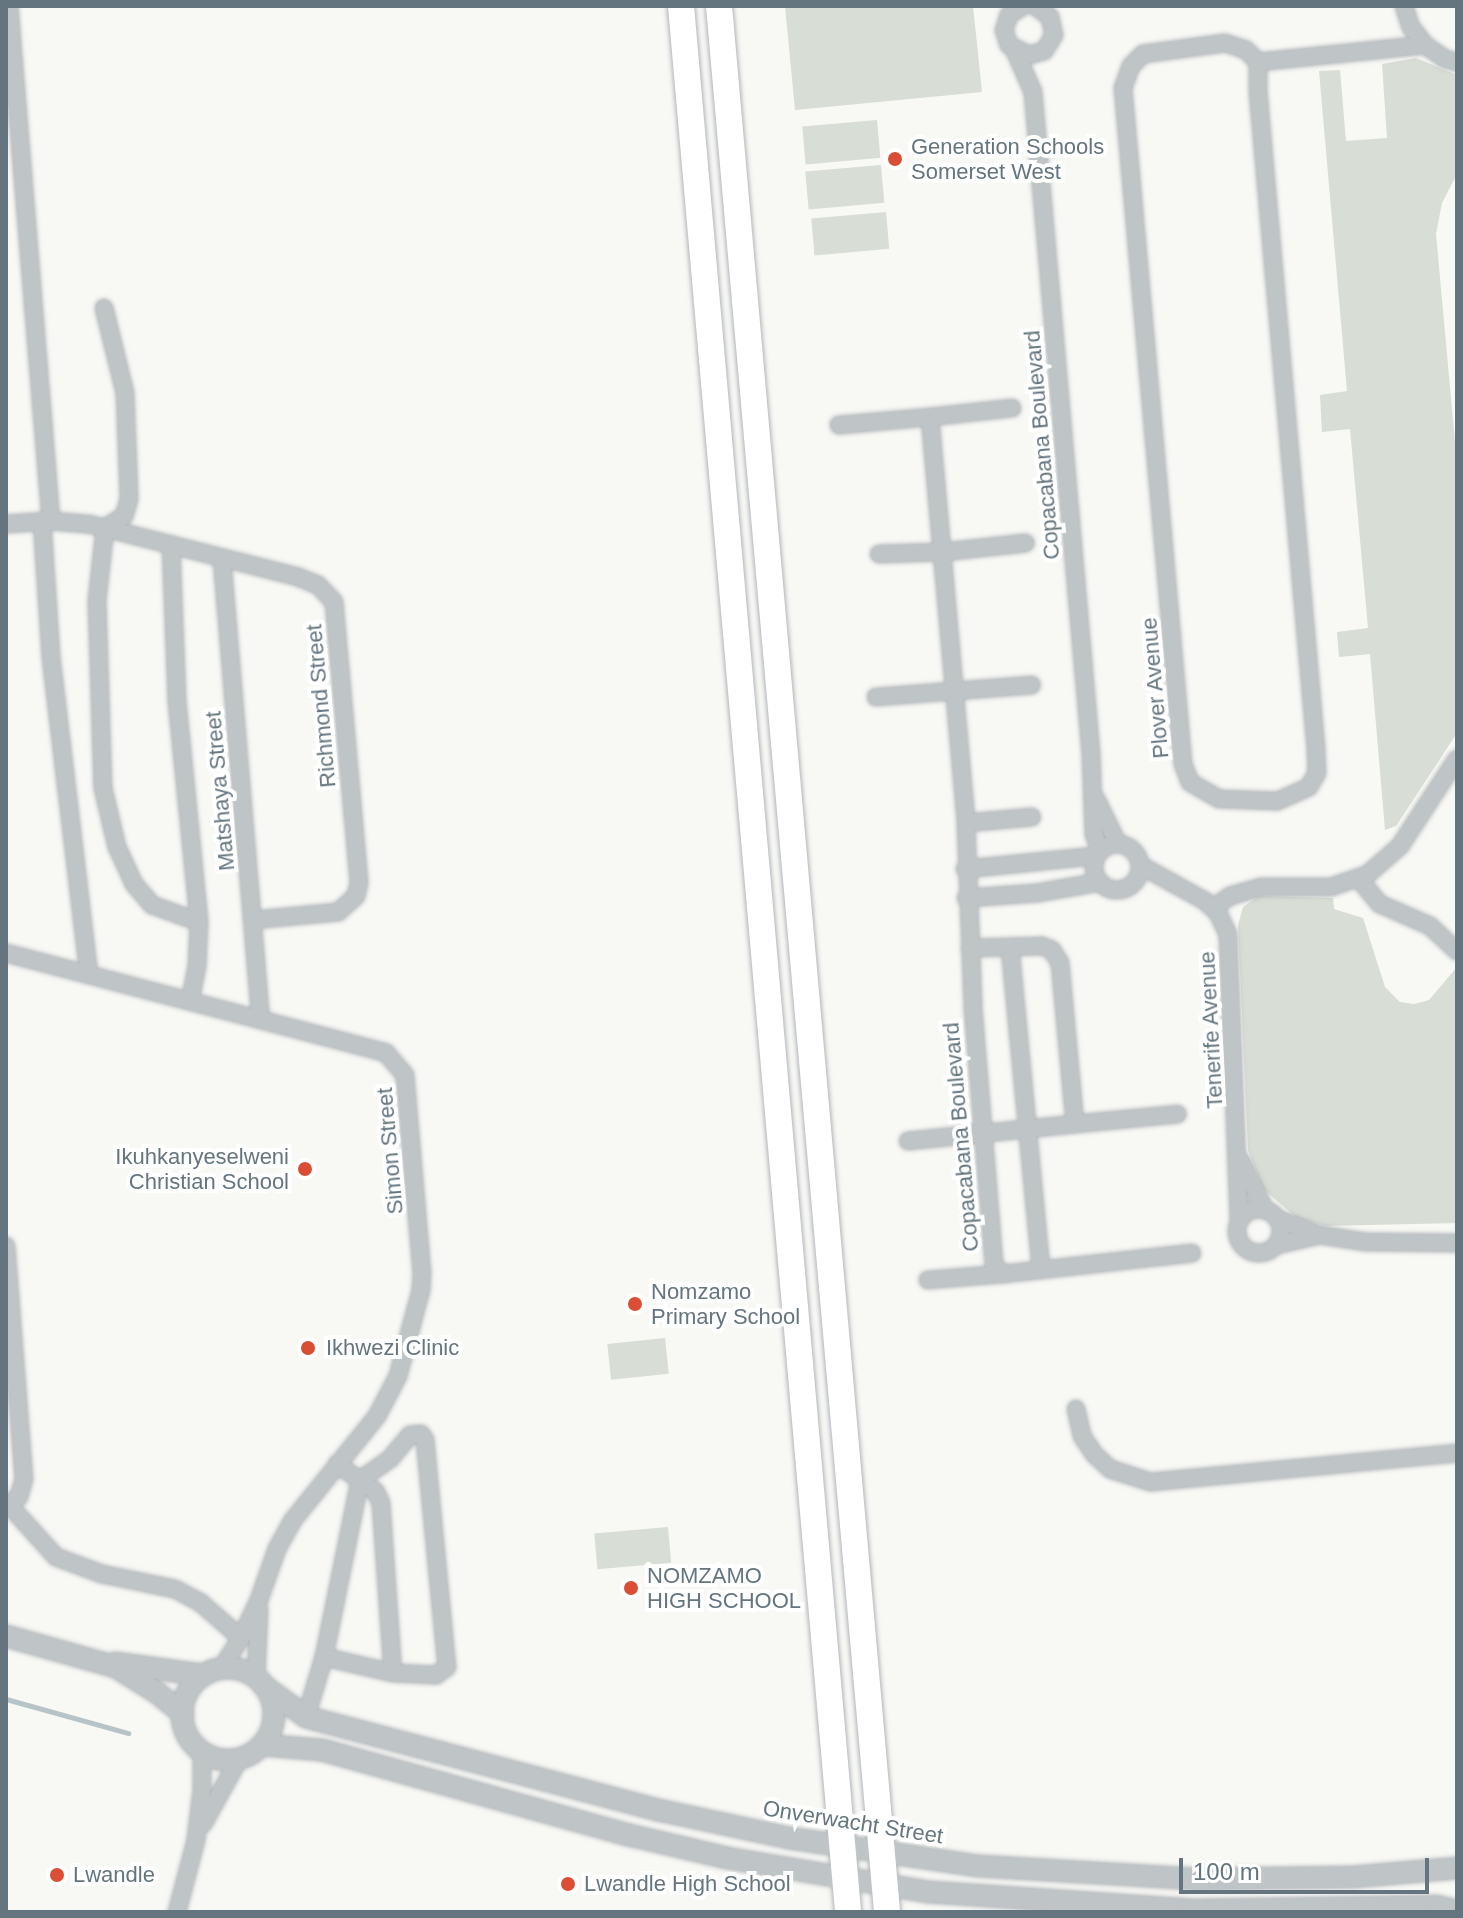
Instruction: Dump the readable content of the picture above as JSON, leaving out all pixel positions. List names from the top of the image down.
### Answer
{
  "streets": {
    "street": [
      "Copacabana Boulevard",
      "Plover Avenue",
      "Richmond Street",
      "Matshaya Street",
      "Tenerife Avenue",
      "Simon Street",
      "Onverwacht Street"
    ]
  },
  "crossings": [
    ["Richmond Street", "Matshaya Street"],
    ["Matshaya Street", "Simon Street"],
    ["Simon Street", "Onverwacht Street"]
  ],
  "places": [
    "Generation Schools Somerset West",
    "Ikuhkanyeselweni Christian School",
    "Nomzamo Primary School",
    "Ikhwezi Clinic",
    "NOMZAMO HIGH SCHOOL",
    "Lwandle",
    "Lwandle High School"
  ],
  "scale_bar": "100 m"
}
